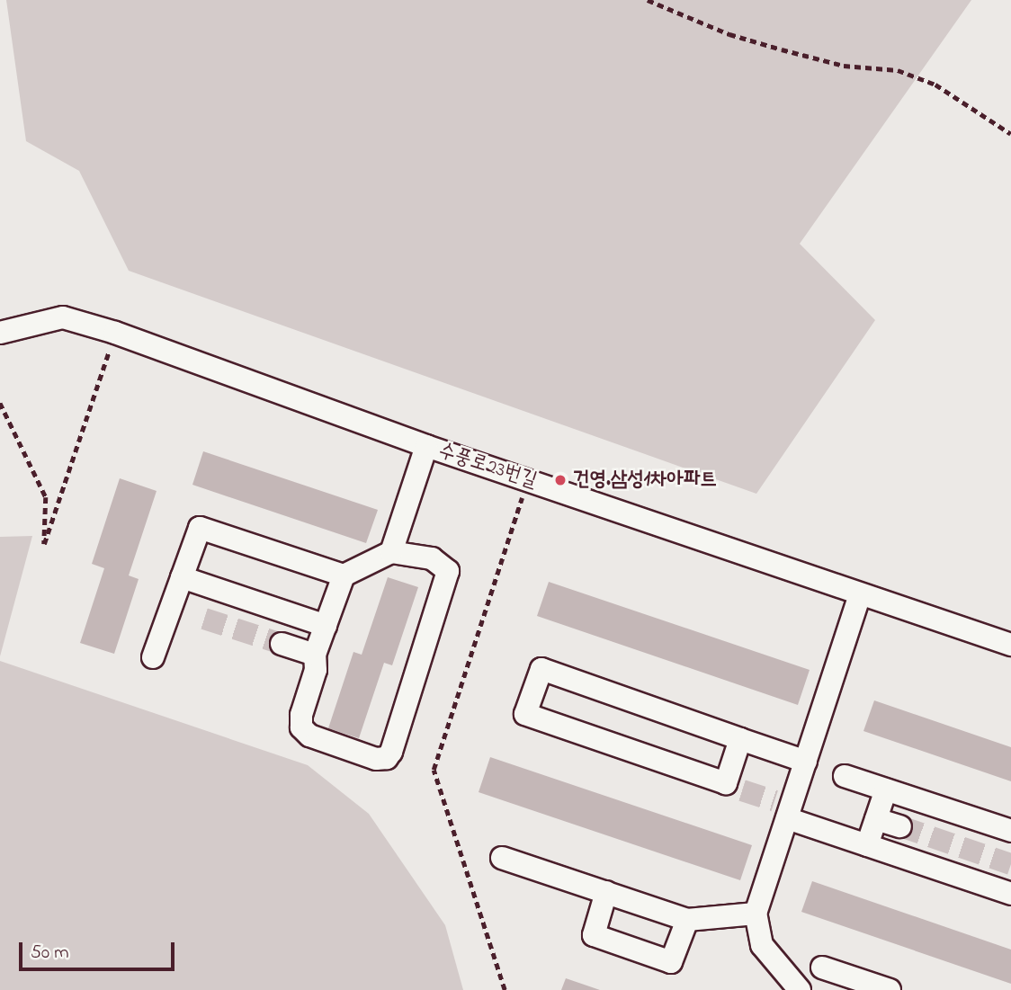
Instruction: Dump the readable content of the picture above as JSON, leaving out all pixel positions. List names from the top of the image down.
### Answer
{
  "streets": {
    "street": ["수풍로23번길"]
  },
  "places": ["건영.삼성1차아파트"],
  "scale_bar": "50 m"
}
